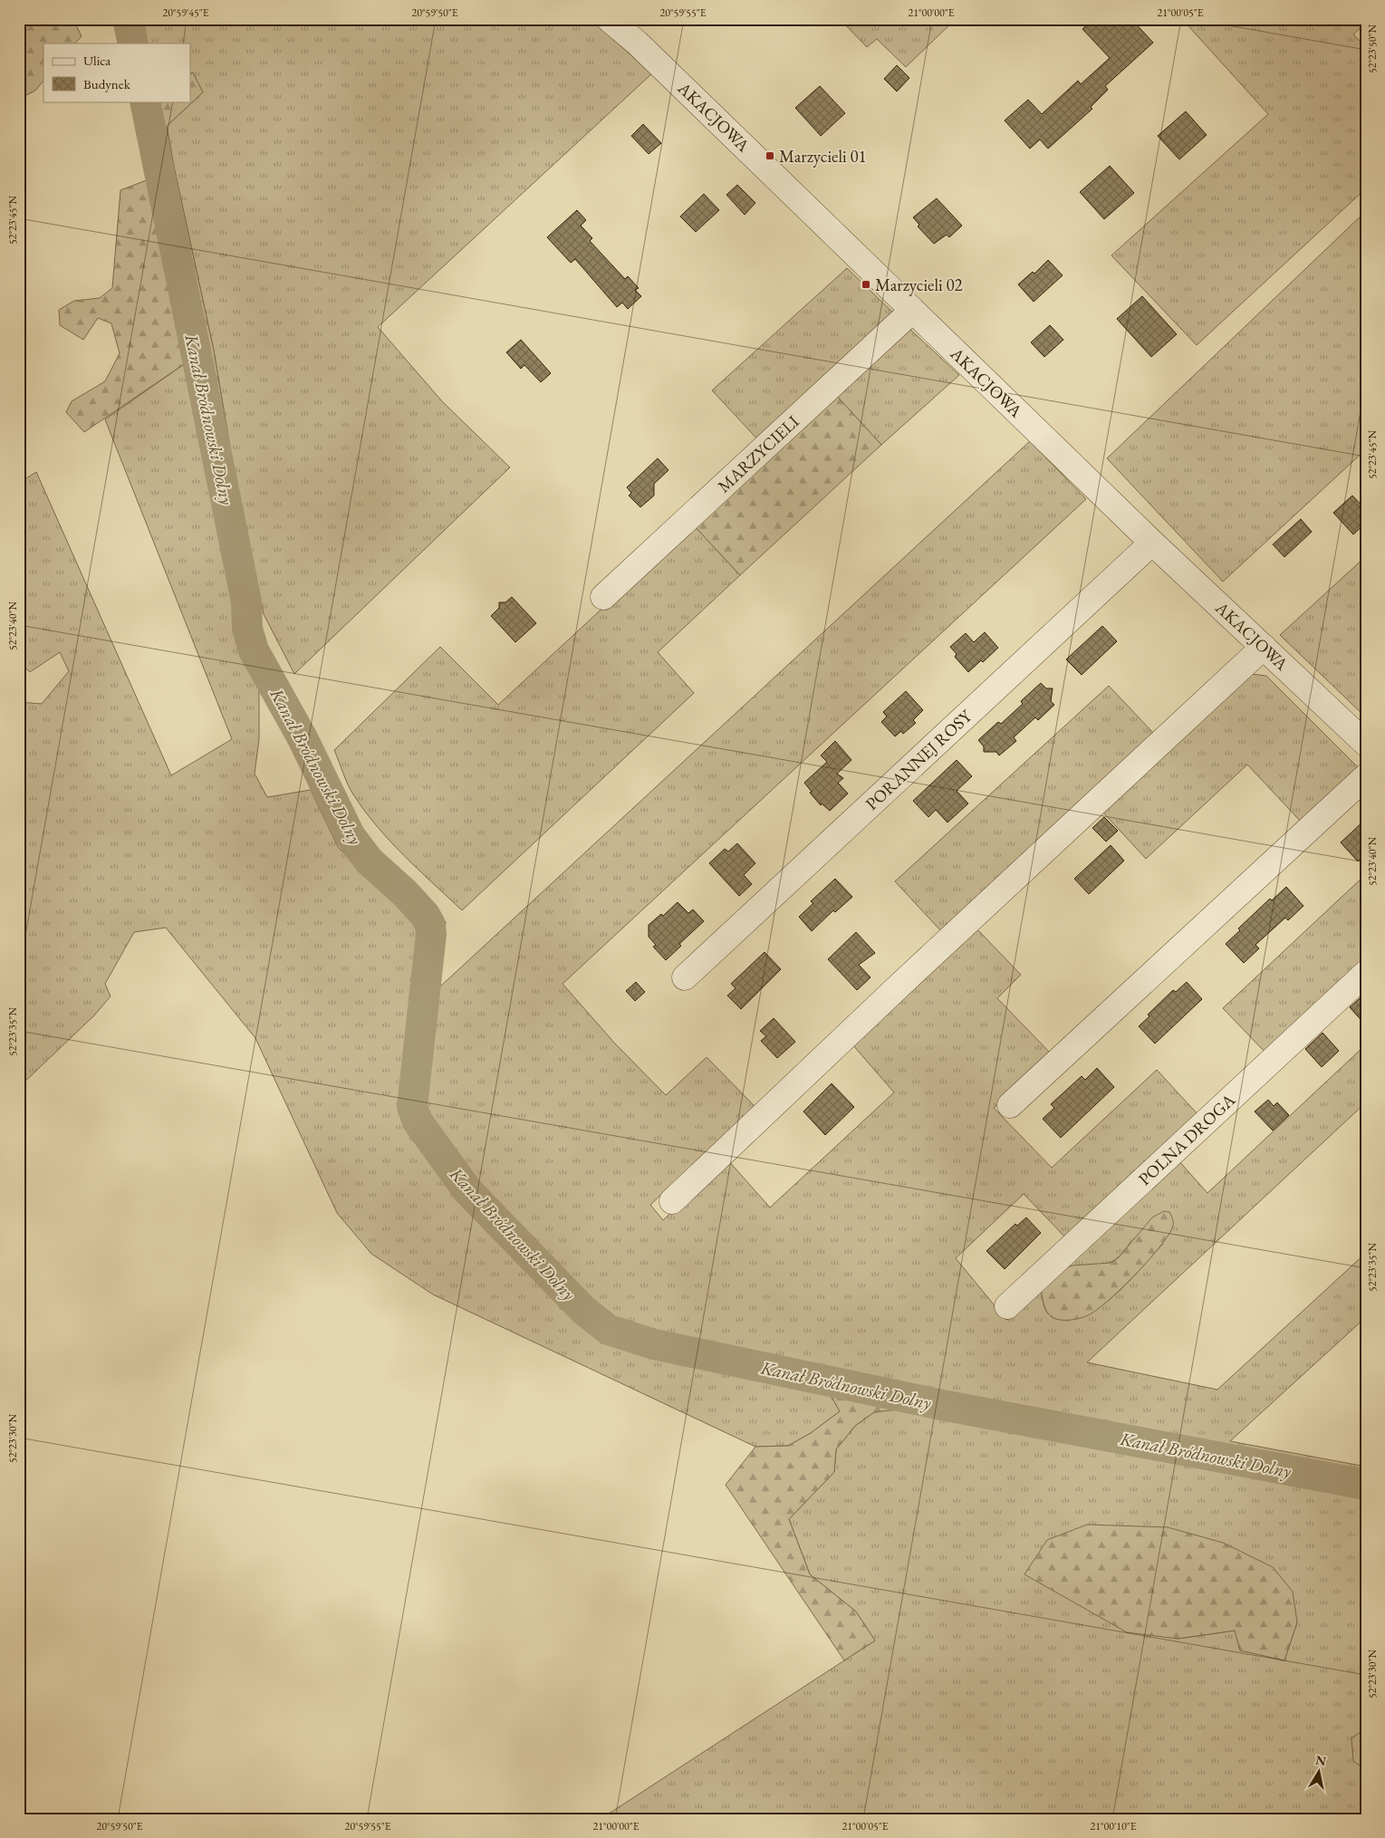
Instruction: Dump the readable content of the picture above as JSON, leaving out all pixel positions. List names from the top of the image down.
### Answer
{
  "streets": {
    "street": [
      "AKACJOWA",
      "MARZYCIELI",
      "PORANNEJ ROSY",
      "POLNA DROGA"
    ]
  },
  "crossings": [
    ["AKACJOWA", "MARZYCIELI"],
    ["AKACJOWA", "PORANNEJ ROSY"]
  ],
  "water": ["Kanał Bródnowski Dolny"],
  "places": {
    "transit": ["Marzycieli 01", "Marzycieli 02"]
  },
  "legend": ["Ulica", "Budynek"],
  "north": "top",
  "coordinates": [
    "20°59'45\"E",
    "20°59'50\"E",
    "20°59'55\"E",
    "21°00'00\"E",
    "21°00'05\"E",
    "52°23'50\"N",
    "52°23'45\"N",
    "52°23'40\"N",
    "52°23'35\"N",
    "52°23'30\"N",
    "21°00'10\"E"
  ]
}
